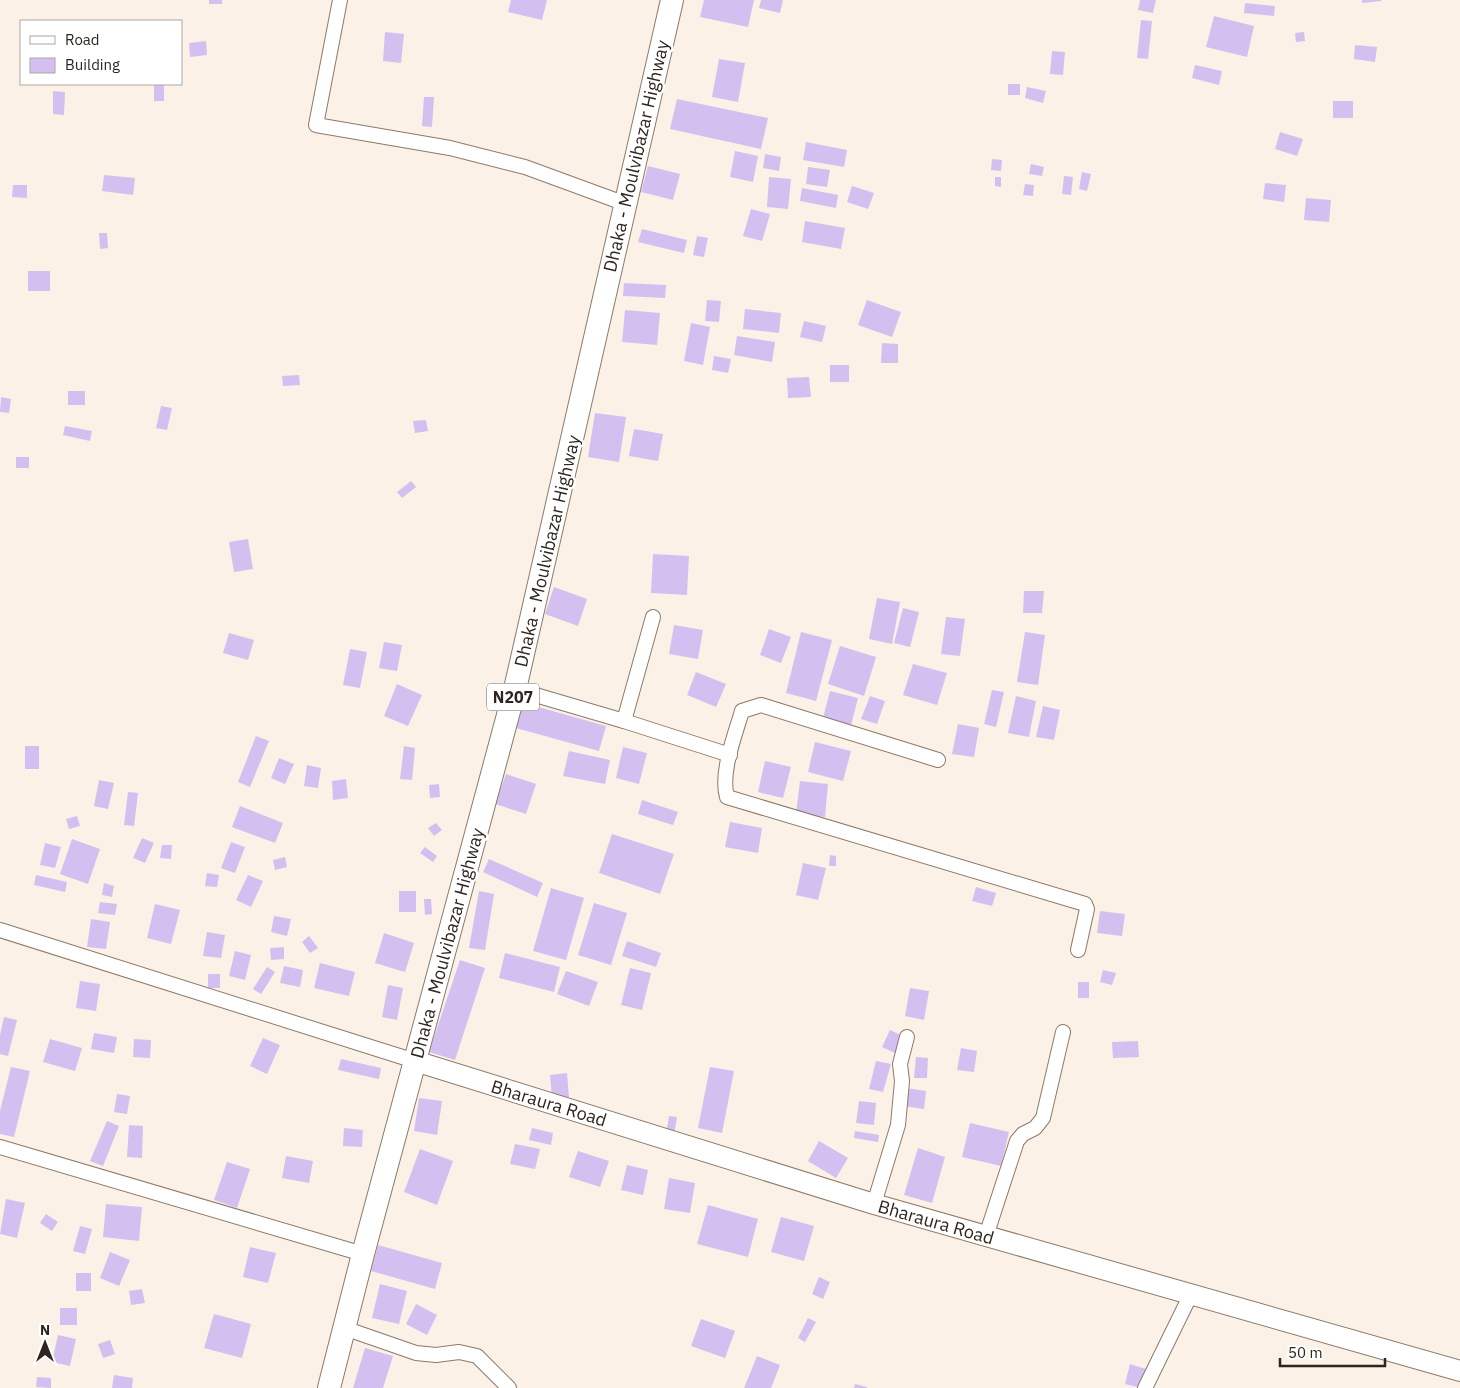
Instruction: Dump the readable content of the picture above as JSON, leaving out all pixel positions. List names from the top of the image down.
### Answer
{
  "streets": {
    "highway": ["Dhaka - Moulvibazar Highway", "N207"],
    "main road": ["Bharaura Road"]
  },
  "crossings": [
    ["Dhaka - Moulvibazar Highway", "Bharaura Road"]
  ],
  "legend": ["Road", "Building"],
  "scale_bar": "50 m",
  "north": "top"
}
